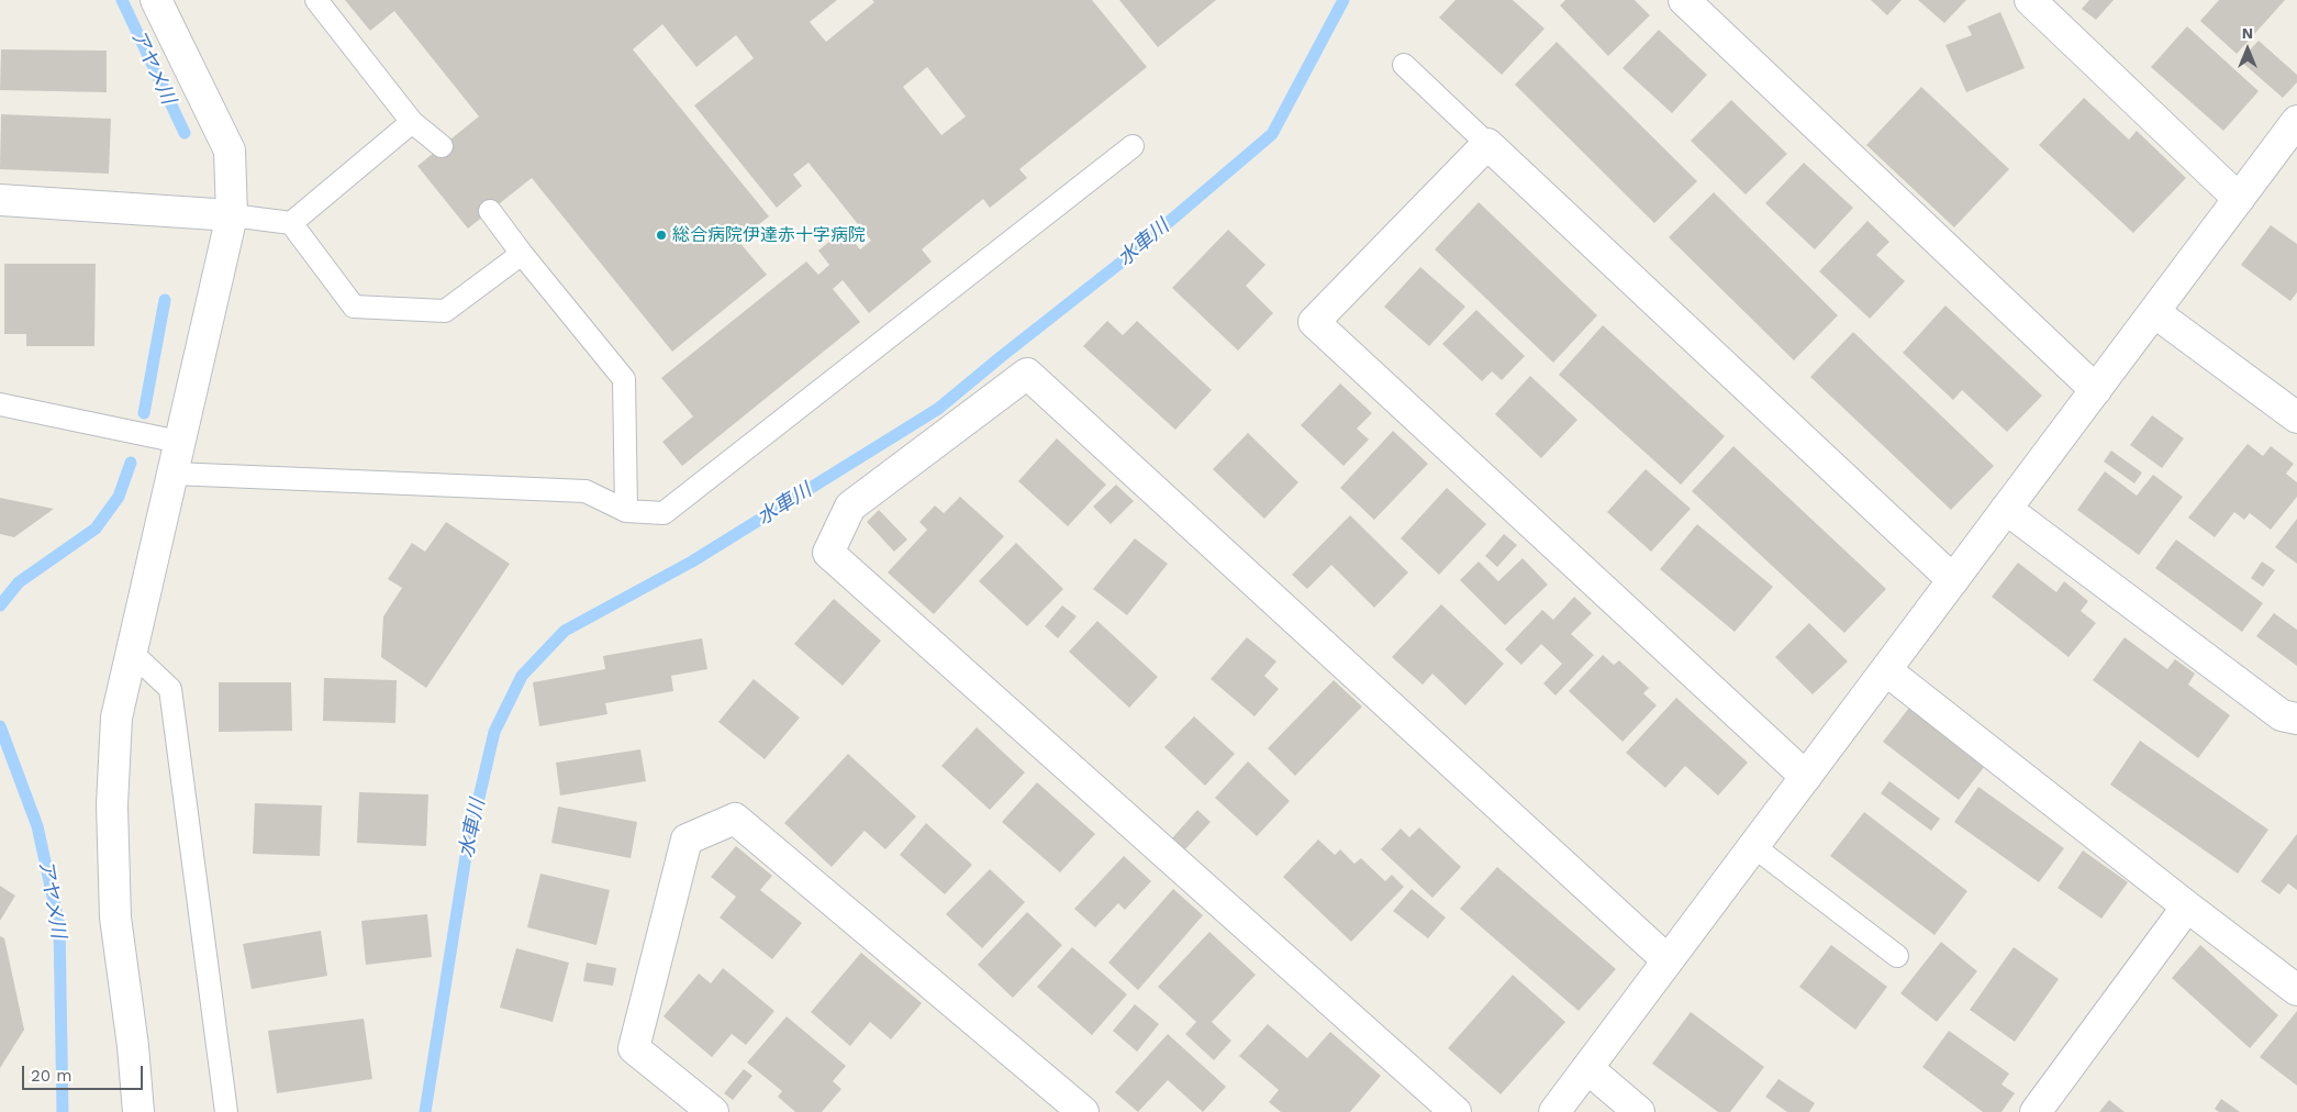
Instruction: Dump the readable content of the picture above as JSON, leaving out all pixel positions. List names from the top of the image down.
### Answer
{
  "water": ["アヤメ川", "水車川"],
  "places": ["総合病院伊達赤十字病院"],
  "scale_bar": "20 m",
  "north": "top"
}
